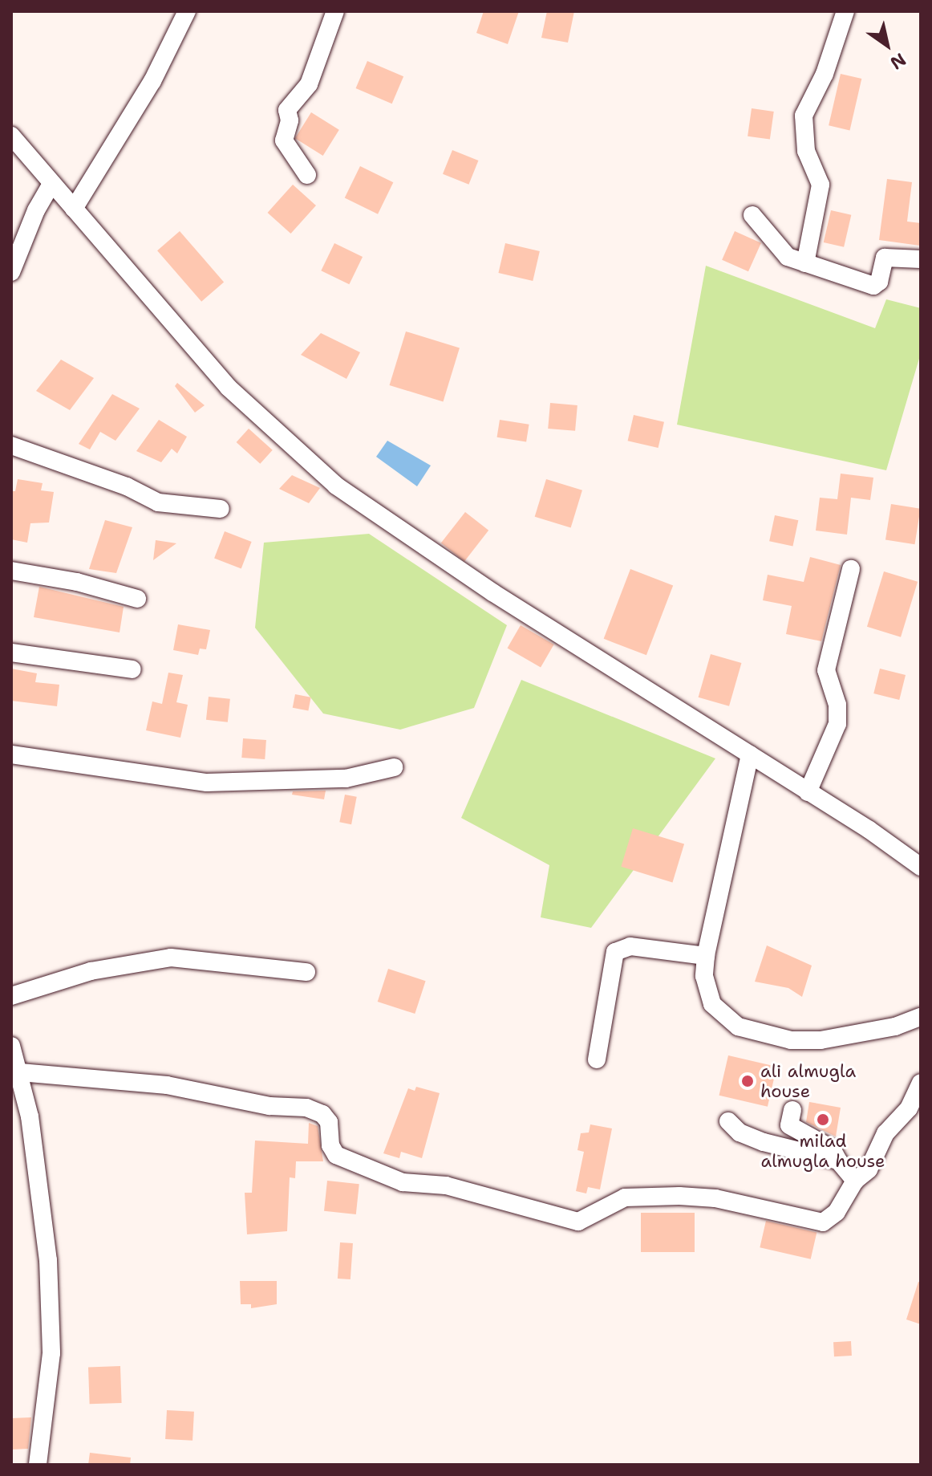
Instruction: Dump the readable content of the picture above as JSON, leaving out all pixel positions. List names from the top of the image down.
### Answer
{
  "places": ["ali almugla house", "milad almugla house"],
  "north": "bottom right"
}
